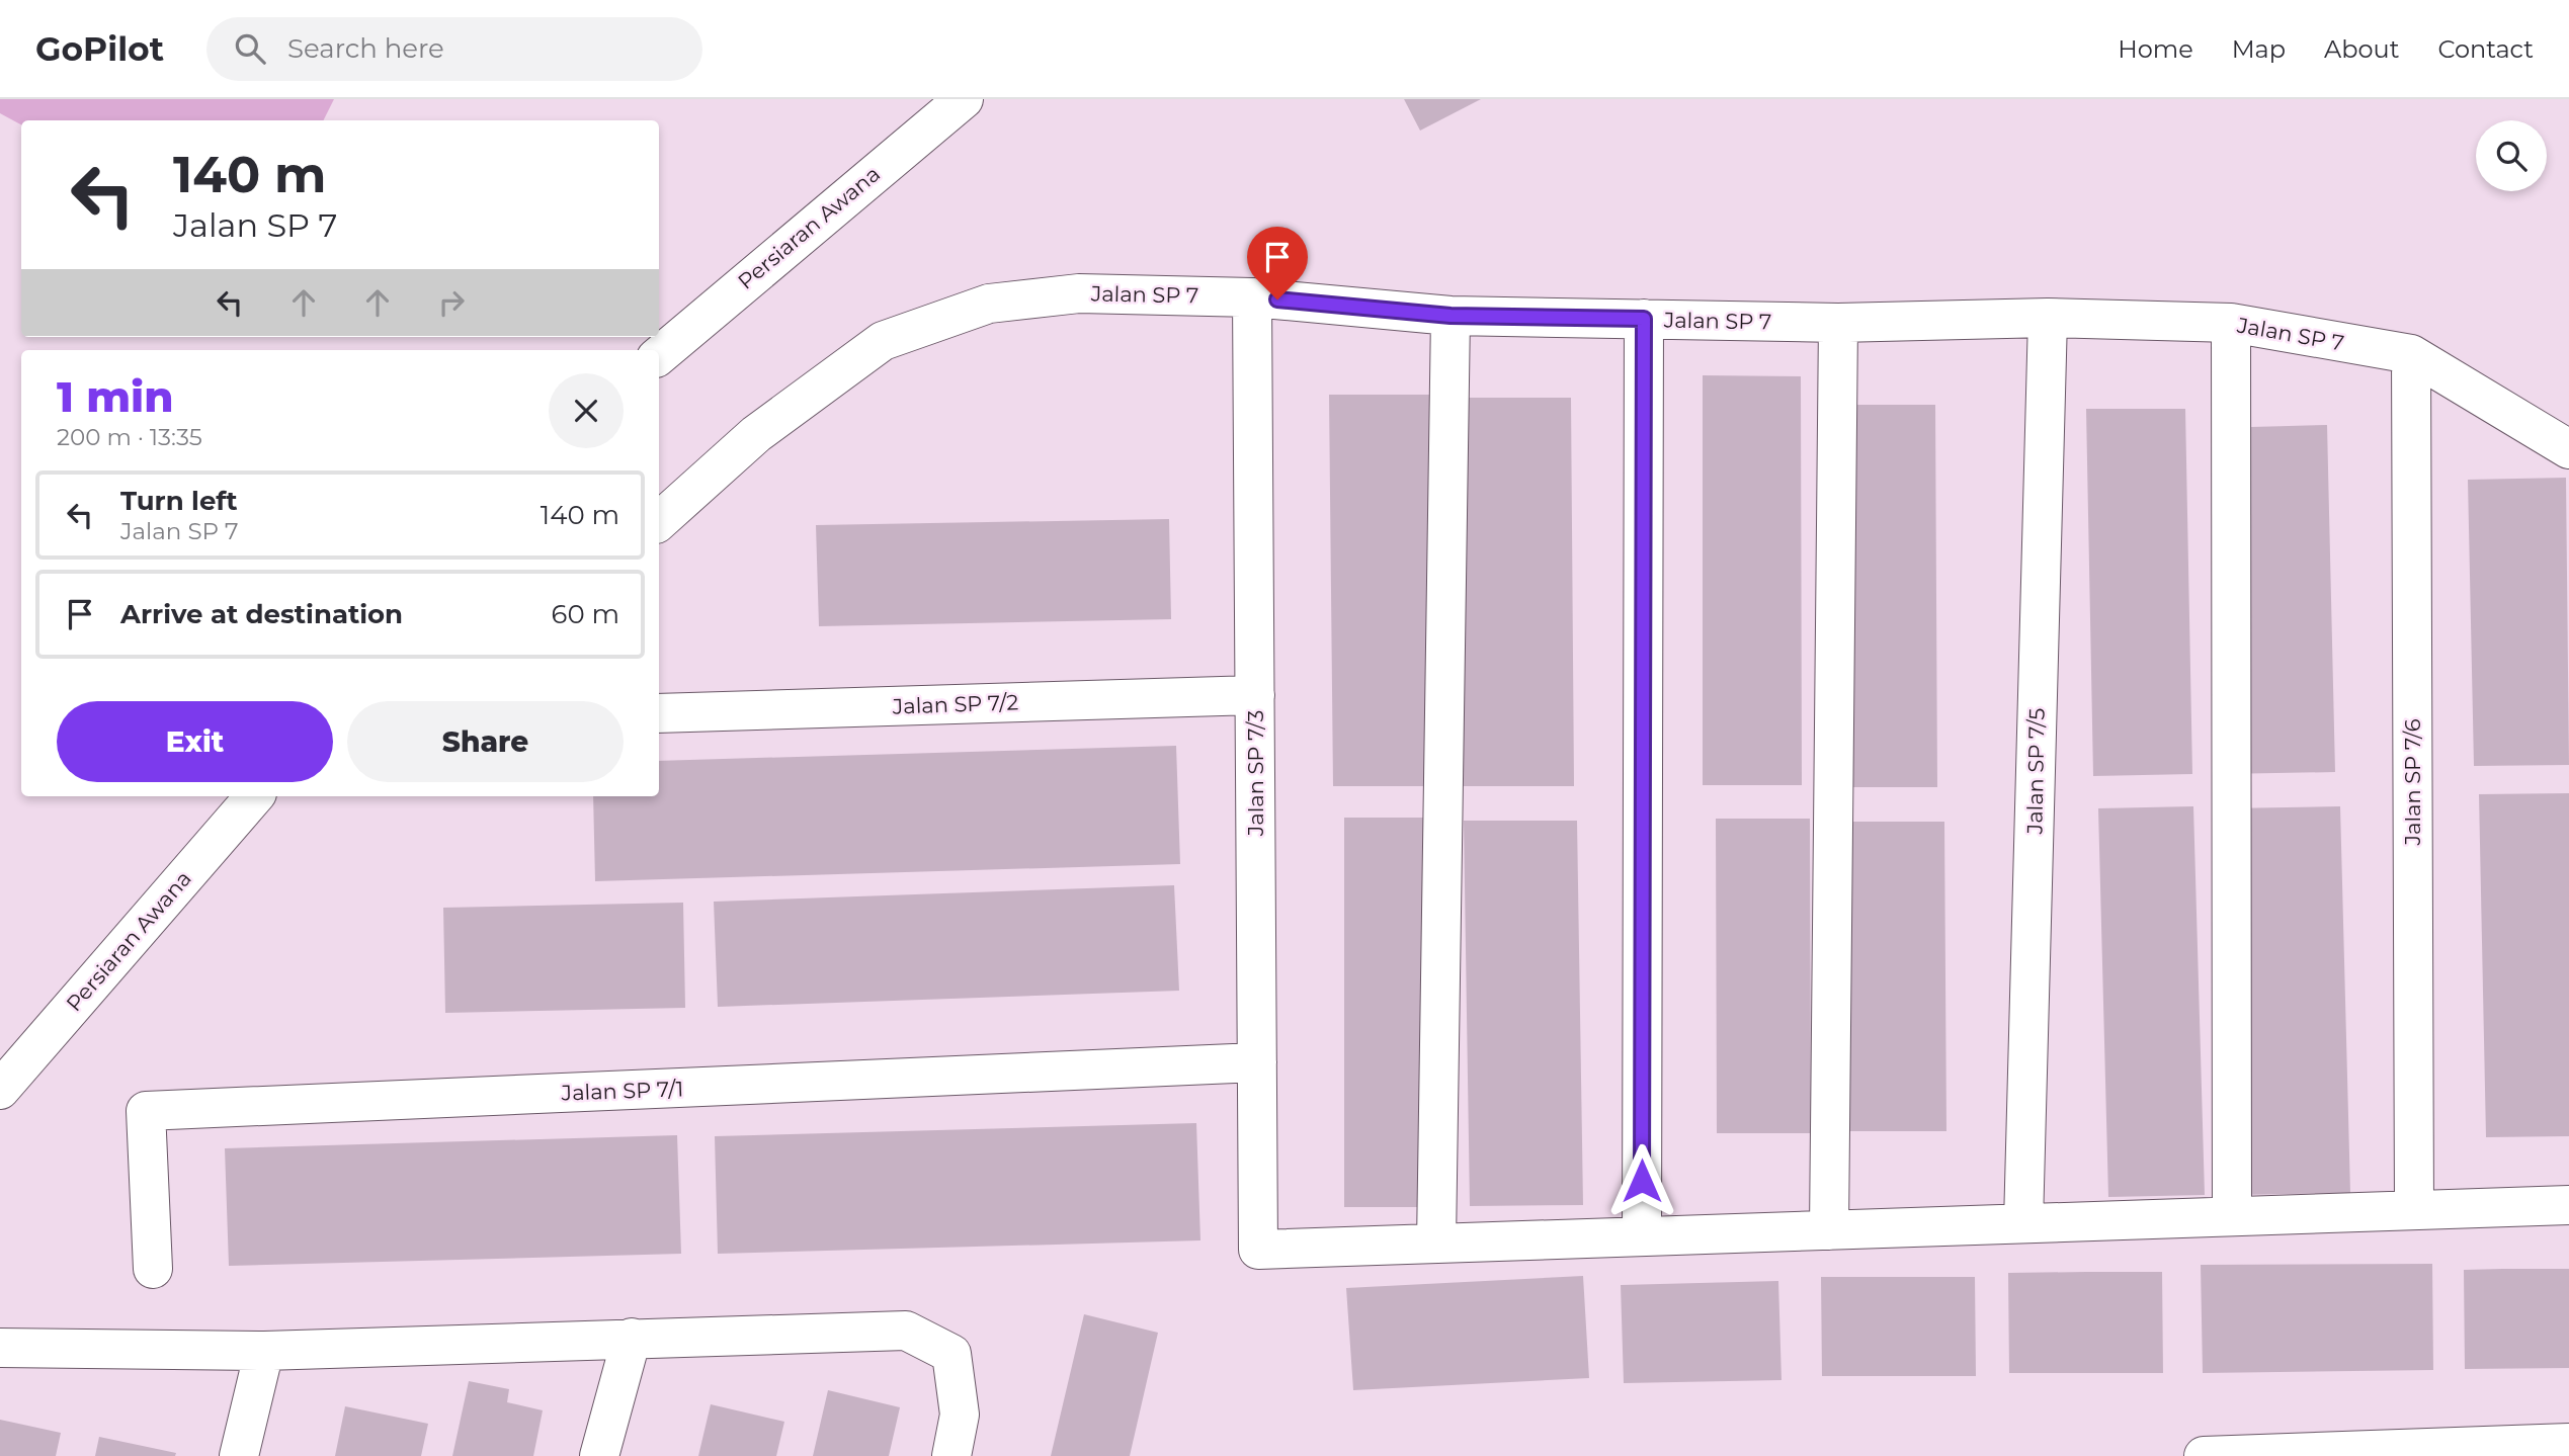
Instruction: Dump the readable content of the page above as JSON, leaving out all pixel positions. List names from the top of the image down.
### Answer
{
  "streets": {
    "street": [
      "Persiaran Awana",
      "Jalan SP 7",
      "Jalan SP 7/2",
      "Jalan SP 7/5",
      "Jalan SP 7/3",
      "Jalan SP 7/6",
      "Jalan SP 7/1"
    ]
  },
  "crossings": [
    ["Jalan SP 7", "Jalan SP 7/5"],
    ["Jalan SP 7", "Jalan SP 7/3"],
    ["Jalan SP 7", "Jalan SP 7/6"],
    ["Jalan SP 7/2", "Jalan SP 7/3"],
    ["Jalan SP 7/3", "Jalan SP 7/1"]
  ],
  "page": {
    "header": "GoPilot",
    "search": "Search here",
    "nav": [
      "Home",
      "Map",
      "About",
      "Contact"
    ],
    "turn": ["140 m", "Jalan SP 7"],
    "heading": ["1 min", "200 m · 13:35"],
    "list": [
      {
        "name": "Turn left",
        "note": "Jalan SP 7",
        "value": "140 m"
      },
      {
        "name": "Arrive at destination",
        "value": "60 m"
      }
    ],
    "buttons": ["Exit", "Share"]
  }
}
